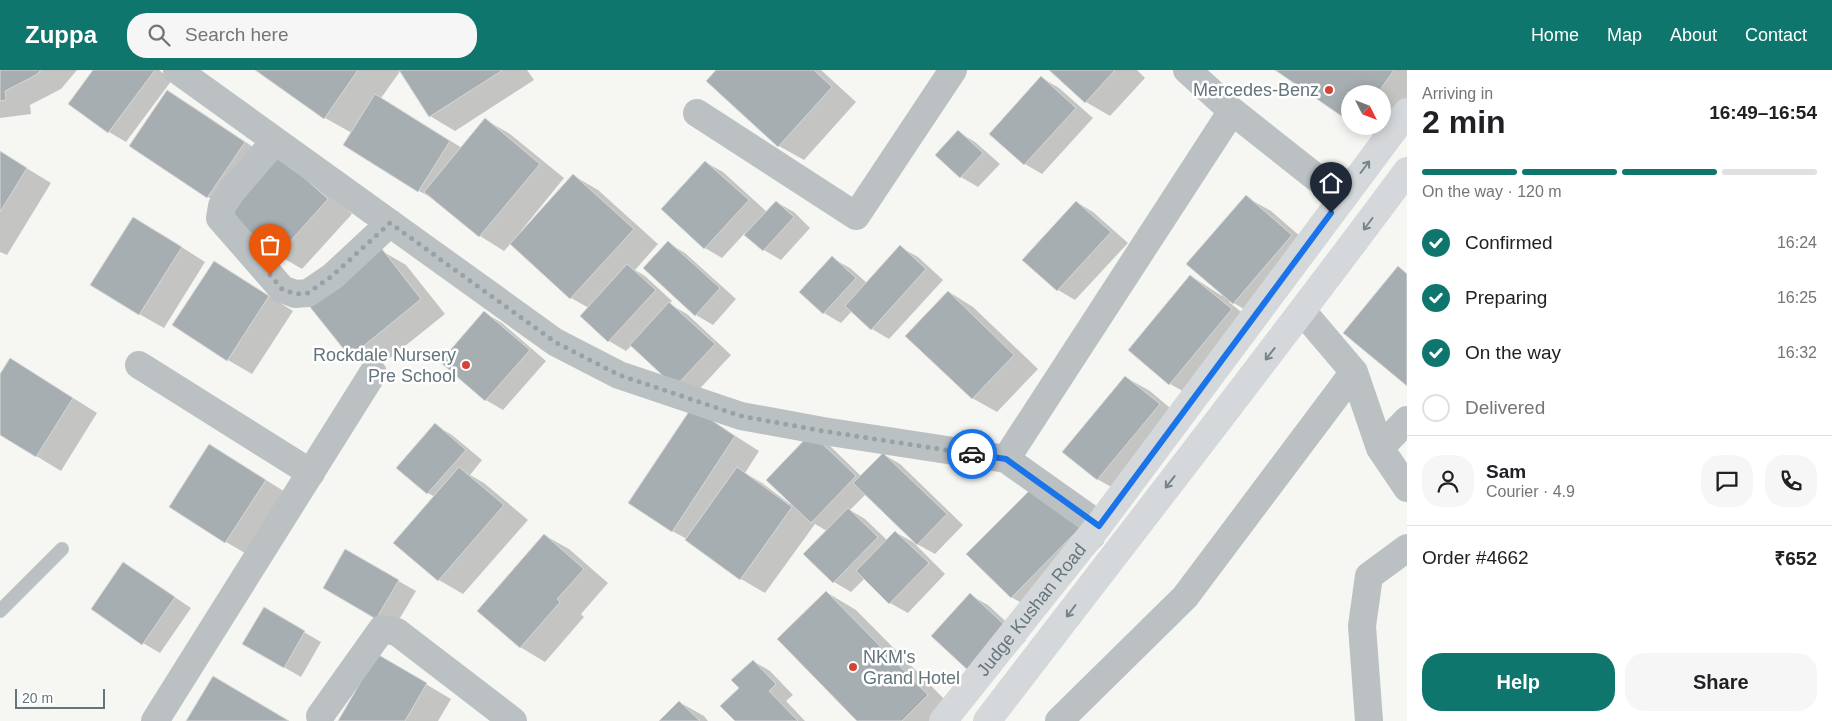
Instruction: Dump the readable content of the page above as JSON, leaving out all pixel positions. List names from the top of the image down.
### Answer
{
  "streets": {
    "main road": ["Judge Kushan Road"]
  },
  "places": ["Mercedes-Benz", "Rockdale Nursery Pre School", "NKM's Grand Hotel"],
  "scale_bar": "20 m",
  "north": "bottom right",
  "page": {
    "header": "Zuppa",
    "search": "Search here",
    "nav": [
      "Home",
      "Map",
      "About",
      "Contact"
    ],
    "heading": ["2 min", "Arriving in", "16:49–16:54"],
    "panel": [
      "Sam",
      "Courier · 4.9",
      "Order #4662",
      "₹652"
    ],
    "bar": "On the way · 120 m",
    "list": [
      ["Confirmed", "16:24"],
      ["Preparing", "16:25"],
      ["On the way", "16:32"],
      "Delivered"
    ],
    "buttons": ["Help", "Share"],
    "scale": "20 m"
  }
}
